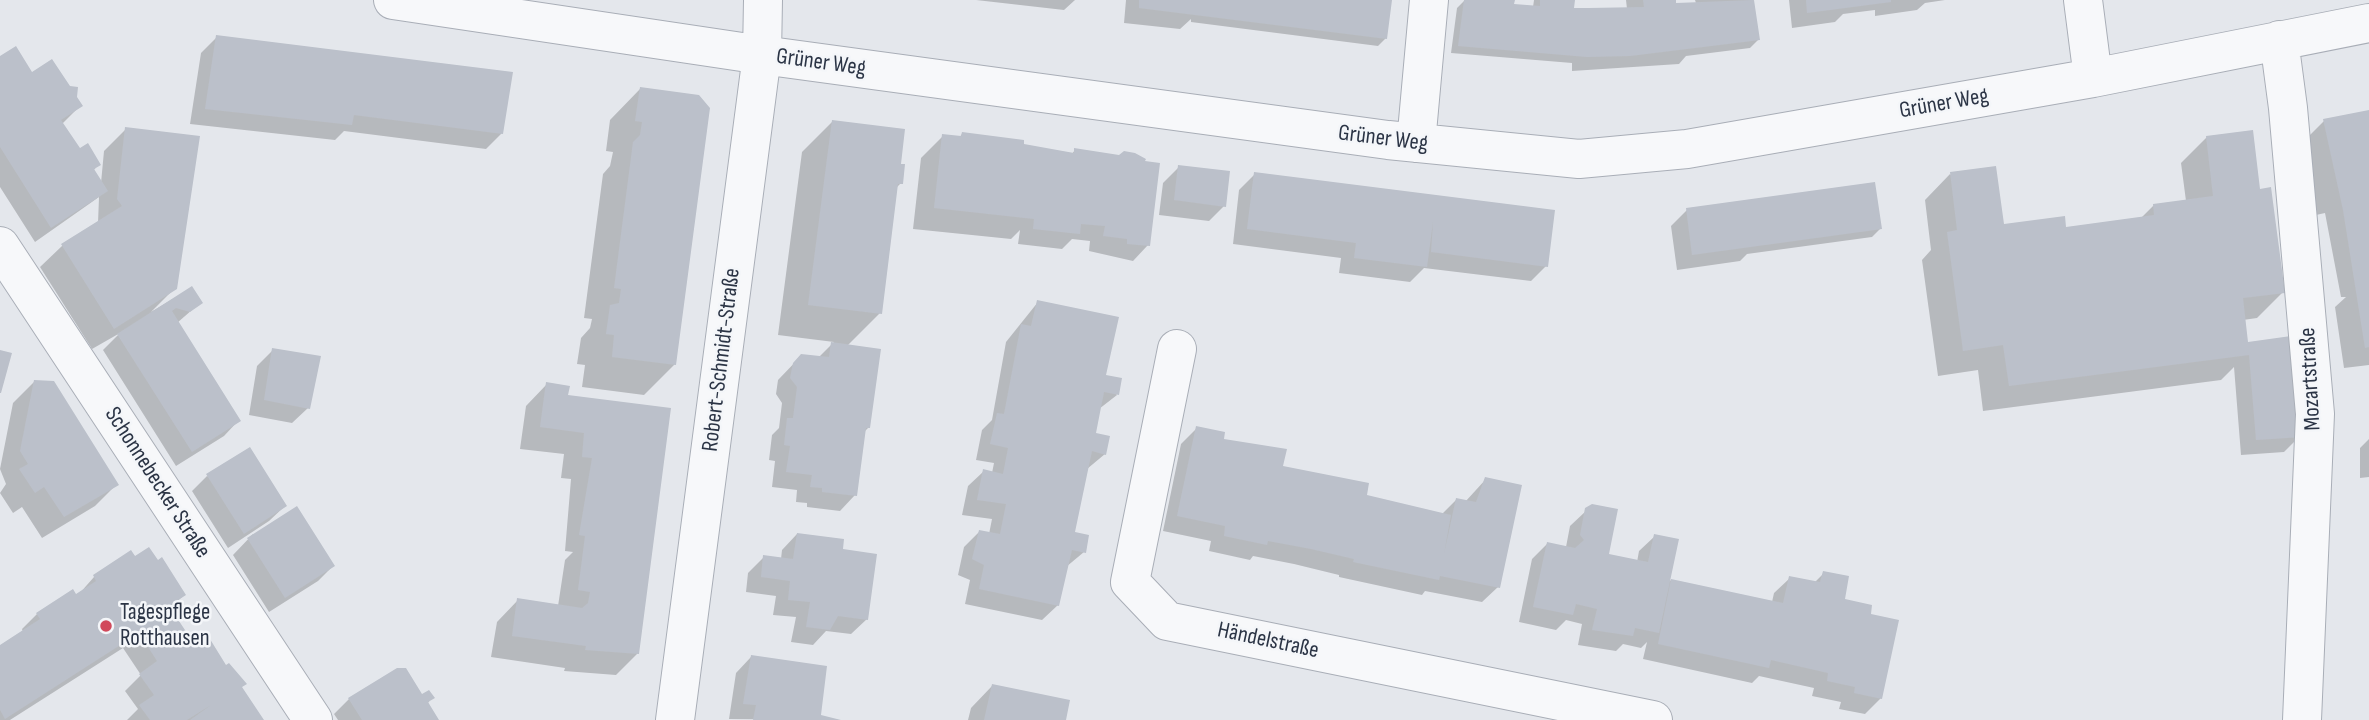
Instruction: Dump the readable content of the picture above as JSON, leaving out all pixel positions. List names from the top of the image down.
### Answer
{
  "streets": {
    "street": [
      "Grüner Weg",
      "Robert-Schmidt-Straße",
      "Mozartstraße",
      "Schonnebecker Straße",
      "Händelstraße"
    ]
  },
  "crossings": [
    ["Grüner Weg", "Robert-Schmidt-Straße"],
    ["Grüner Weg", "Mozartstraße"]
  ],
  "places": ["Tagespflege Rotthausen"]
}
